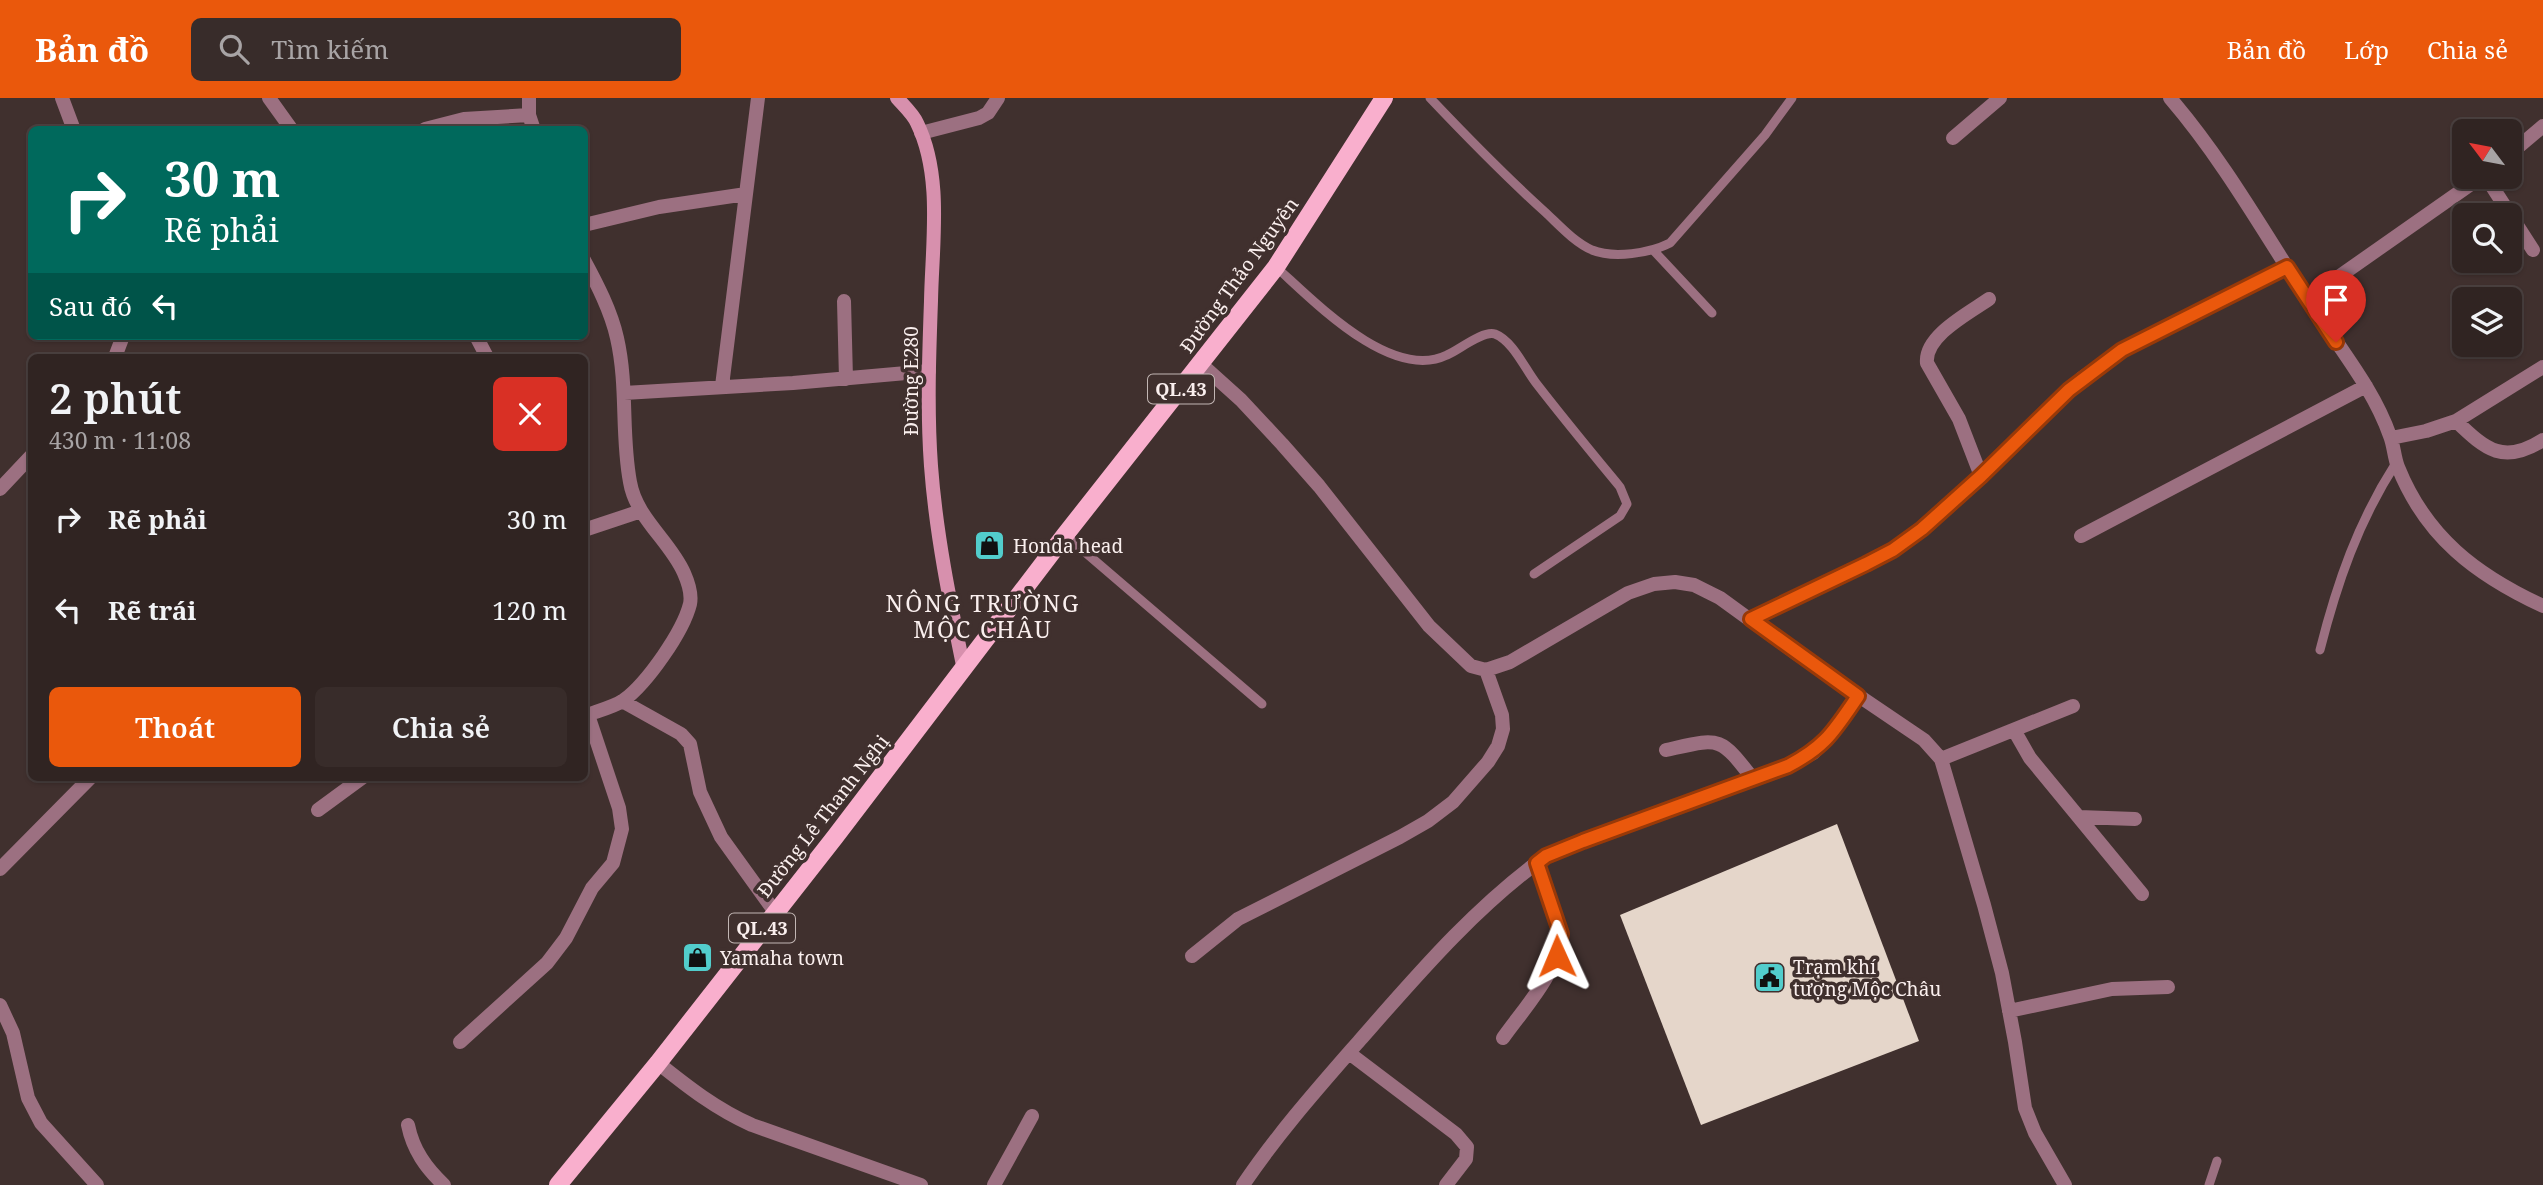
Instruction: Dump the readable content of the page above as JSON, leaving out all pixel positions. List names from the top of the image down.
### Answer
{
  "streets": {
    "main road": [
      "Đường Thảo Nguyên",
      "Đường E280",
      "QL.43",
      "Đường Lê Thanh Nghị"
    ]
  },
  "crossings": [
    ["Đường Thảo Nguyên", "Đường E280"],
    ["Đường Thảo Nguyên", "Đường Lê Thanh Nghị"],
    ["Đường E280", "Đường Lê Thanh Nghị"]
  ],
  "districts": ["NÔNG TRƯỜNG MỘC CHÂU"],
  "places": {
    "shop": ["Honda head", "Yamaha town"],
    "public building": ["Trạm khí tượng Mộc Châu"]
  },
  "north": "top left",
  "page": {
    "header": "Bản đồ",
    "search": "Tìm kiếm",
    "nav": ["Bản đồ", "Lớp", "Chia sẻ"],
    "turn": ["30 m", "Rẽ phải"],
    "then": "Sau đó",
    "heading": ["2 phút", "430 m · 11:08"],
    "list": [
      {
        "name": "Rẽ phải",
        "value": "30 m"
      },
      {
        "name": "Rẽ trái",
        "value": "120 m"
      }
    ],
    "buttons": ["Thoát", "Chia sẻ"]
  }
}
